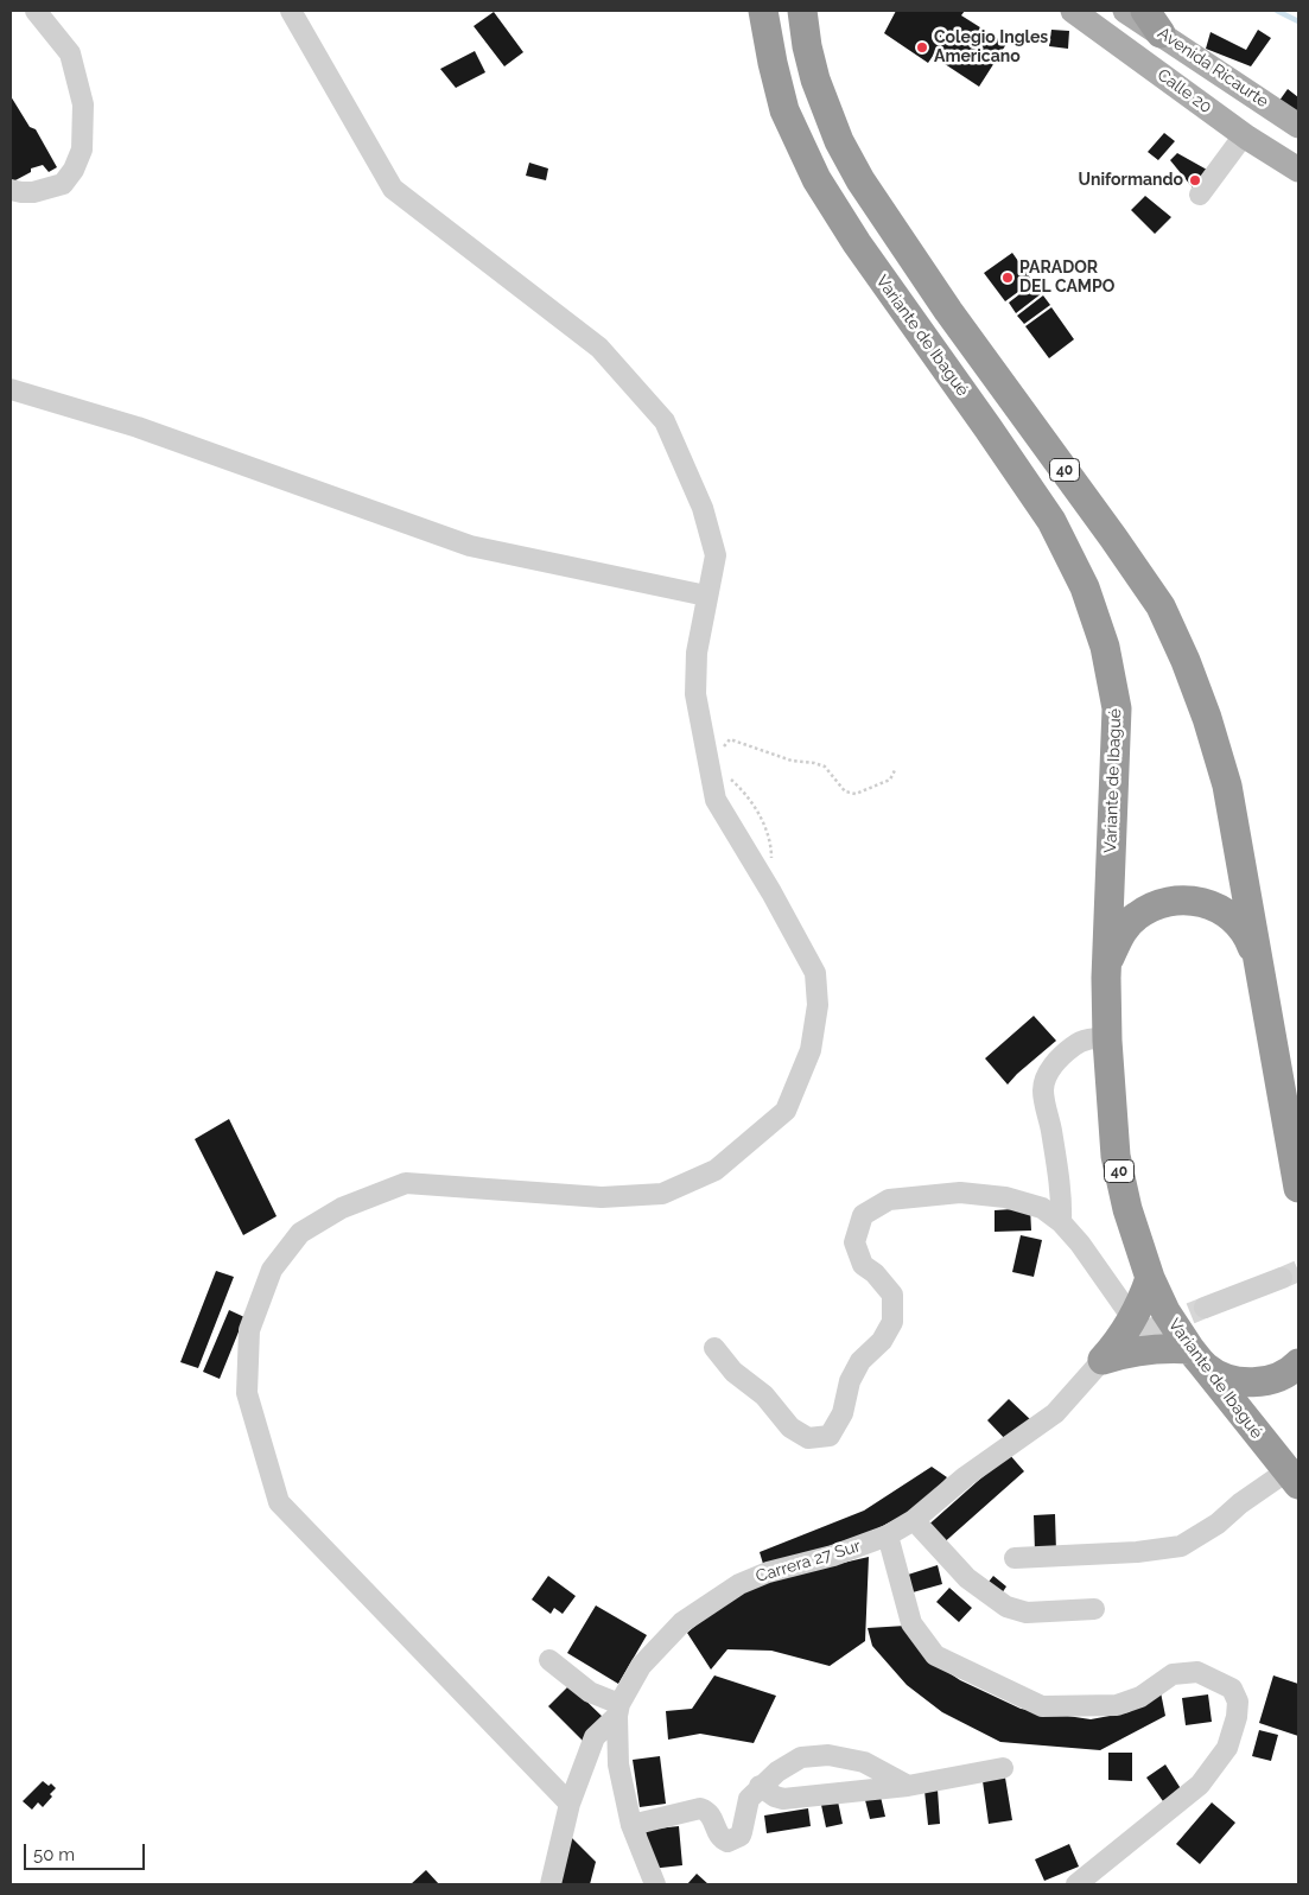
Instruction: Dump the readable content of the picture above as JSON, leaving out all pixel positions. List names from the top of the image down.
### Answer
{
  "streets": {
    "highway": ["Variante de Ibagué", "40"],
    "main road": ["Avenida Ricaurte", "Calle 20"],
    "street": ["Carrera 27 Sur"]
  },
  "places": ["Colegio Ingles Americano", "Uniformando", "PARADOR DEL CAMPO"],
  "scale_bar": "50 m"
}
